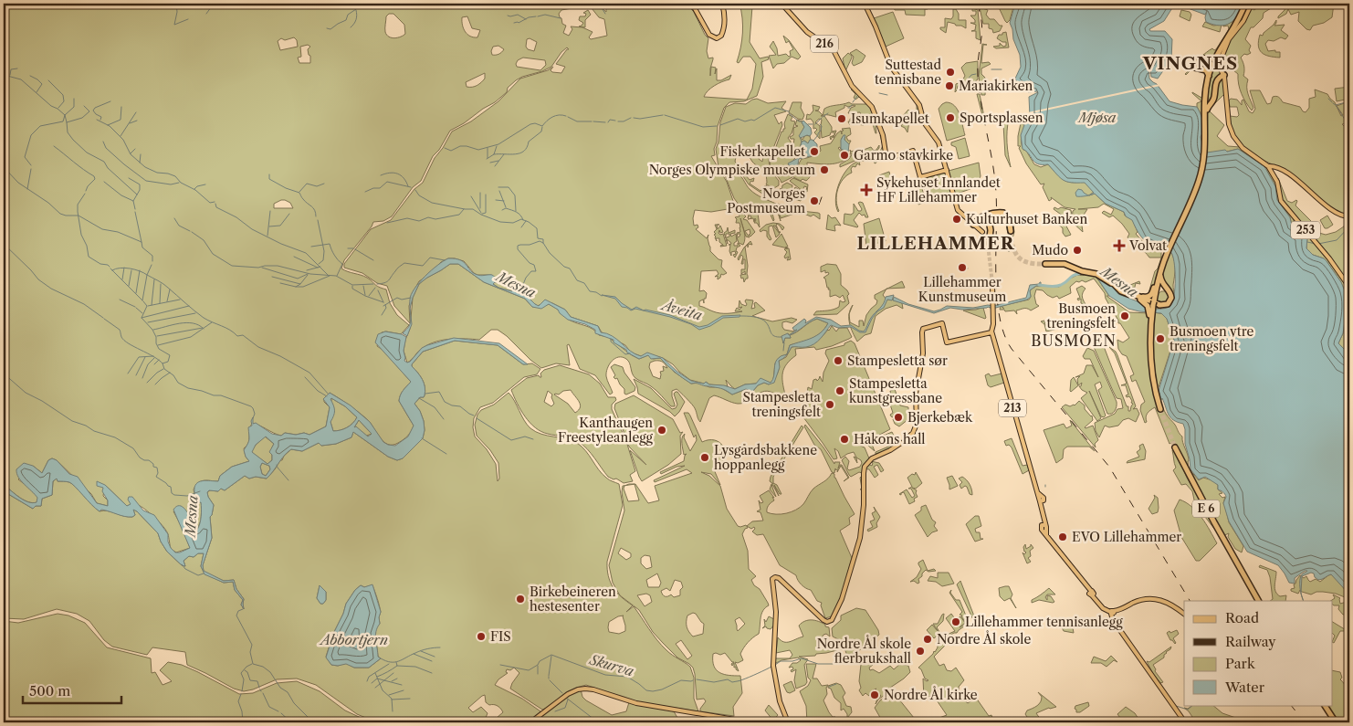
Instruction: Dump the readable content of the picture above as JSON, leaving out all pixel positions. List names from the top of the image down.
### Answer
{
  "streets": {
    "highway": ["E 6"],
    "main road": ["216", "253", "213"]
  },
  "districts": ["VINGNES", "LILLEHAMMER", "BUSMOEN"],
  "water": [
    "Mjøsa",
    "Mesna",
    "Åveita",
    "Abbortjern",
    "Skurva"
  ],
  "places": {
    "other": [
      "Suttestad tennisbane",
      "Mariakirken",
      "Sportsplassen",
      "Isumkapellet",
      "Fiskerkapellet",
      "Garmo stavkirke",
      "Norges Olympiske museum",
      "Norges Postmuseum",
      "Kulturhuset Banken",
      "Mudo",
      "Lillehammer Kunstmuseum",
      "Busmoen treningsfelt",
      "Busmoen ytre treningsfelt",
      "Stampesletta sør",
      "Stampesletta kunstgressbane",
      "Stampesletta treningsfelt",
      "Bjerkebæk",
      "Kanthaugen Freestyleanlegg",
      "Håkons hall",
      "Lysgårdsbakkene hoppanlegg",
      "EVO Lillehammer",
      "Birkebeineren hestesenter",
      "Lillehammer tennisanlegg",
      "FIS",
      "Nordre Ål skole",
      "Nordre Ål skole flerbrukshall",
      "Nordre Ål kirke"
    ],
    "health": ["Sykehuset Innlandet HF Lillehammer", "Volvat"]
  },
  "legend": [
    "Road",
    "Railway",
    "Park",
    "Water"
  ],
  "scale_bar": "500 m"
}
